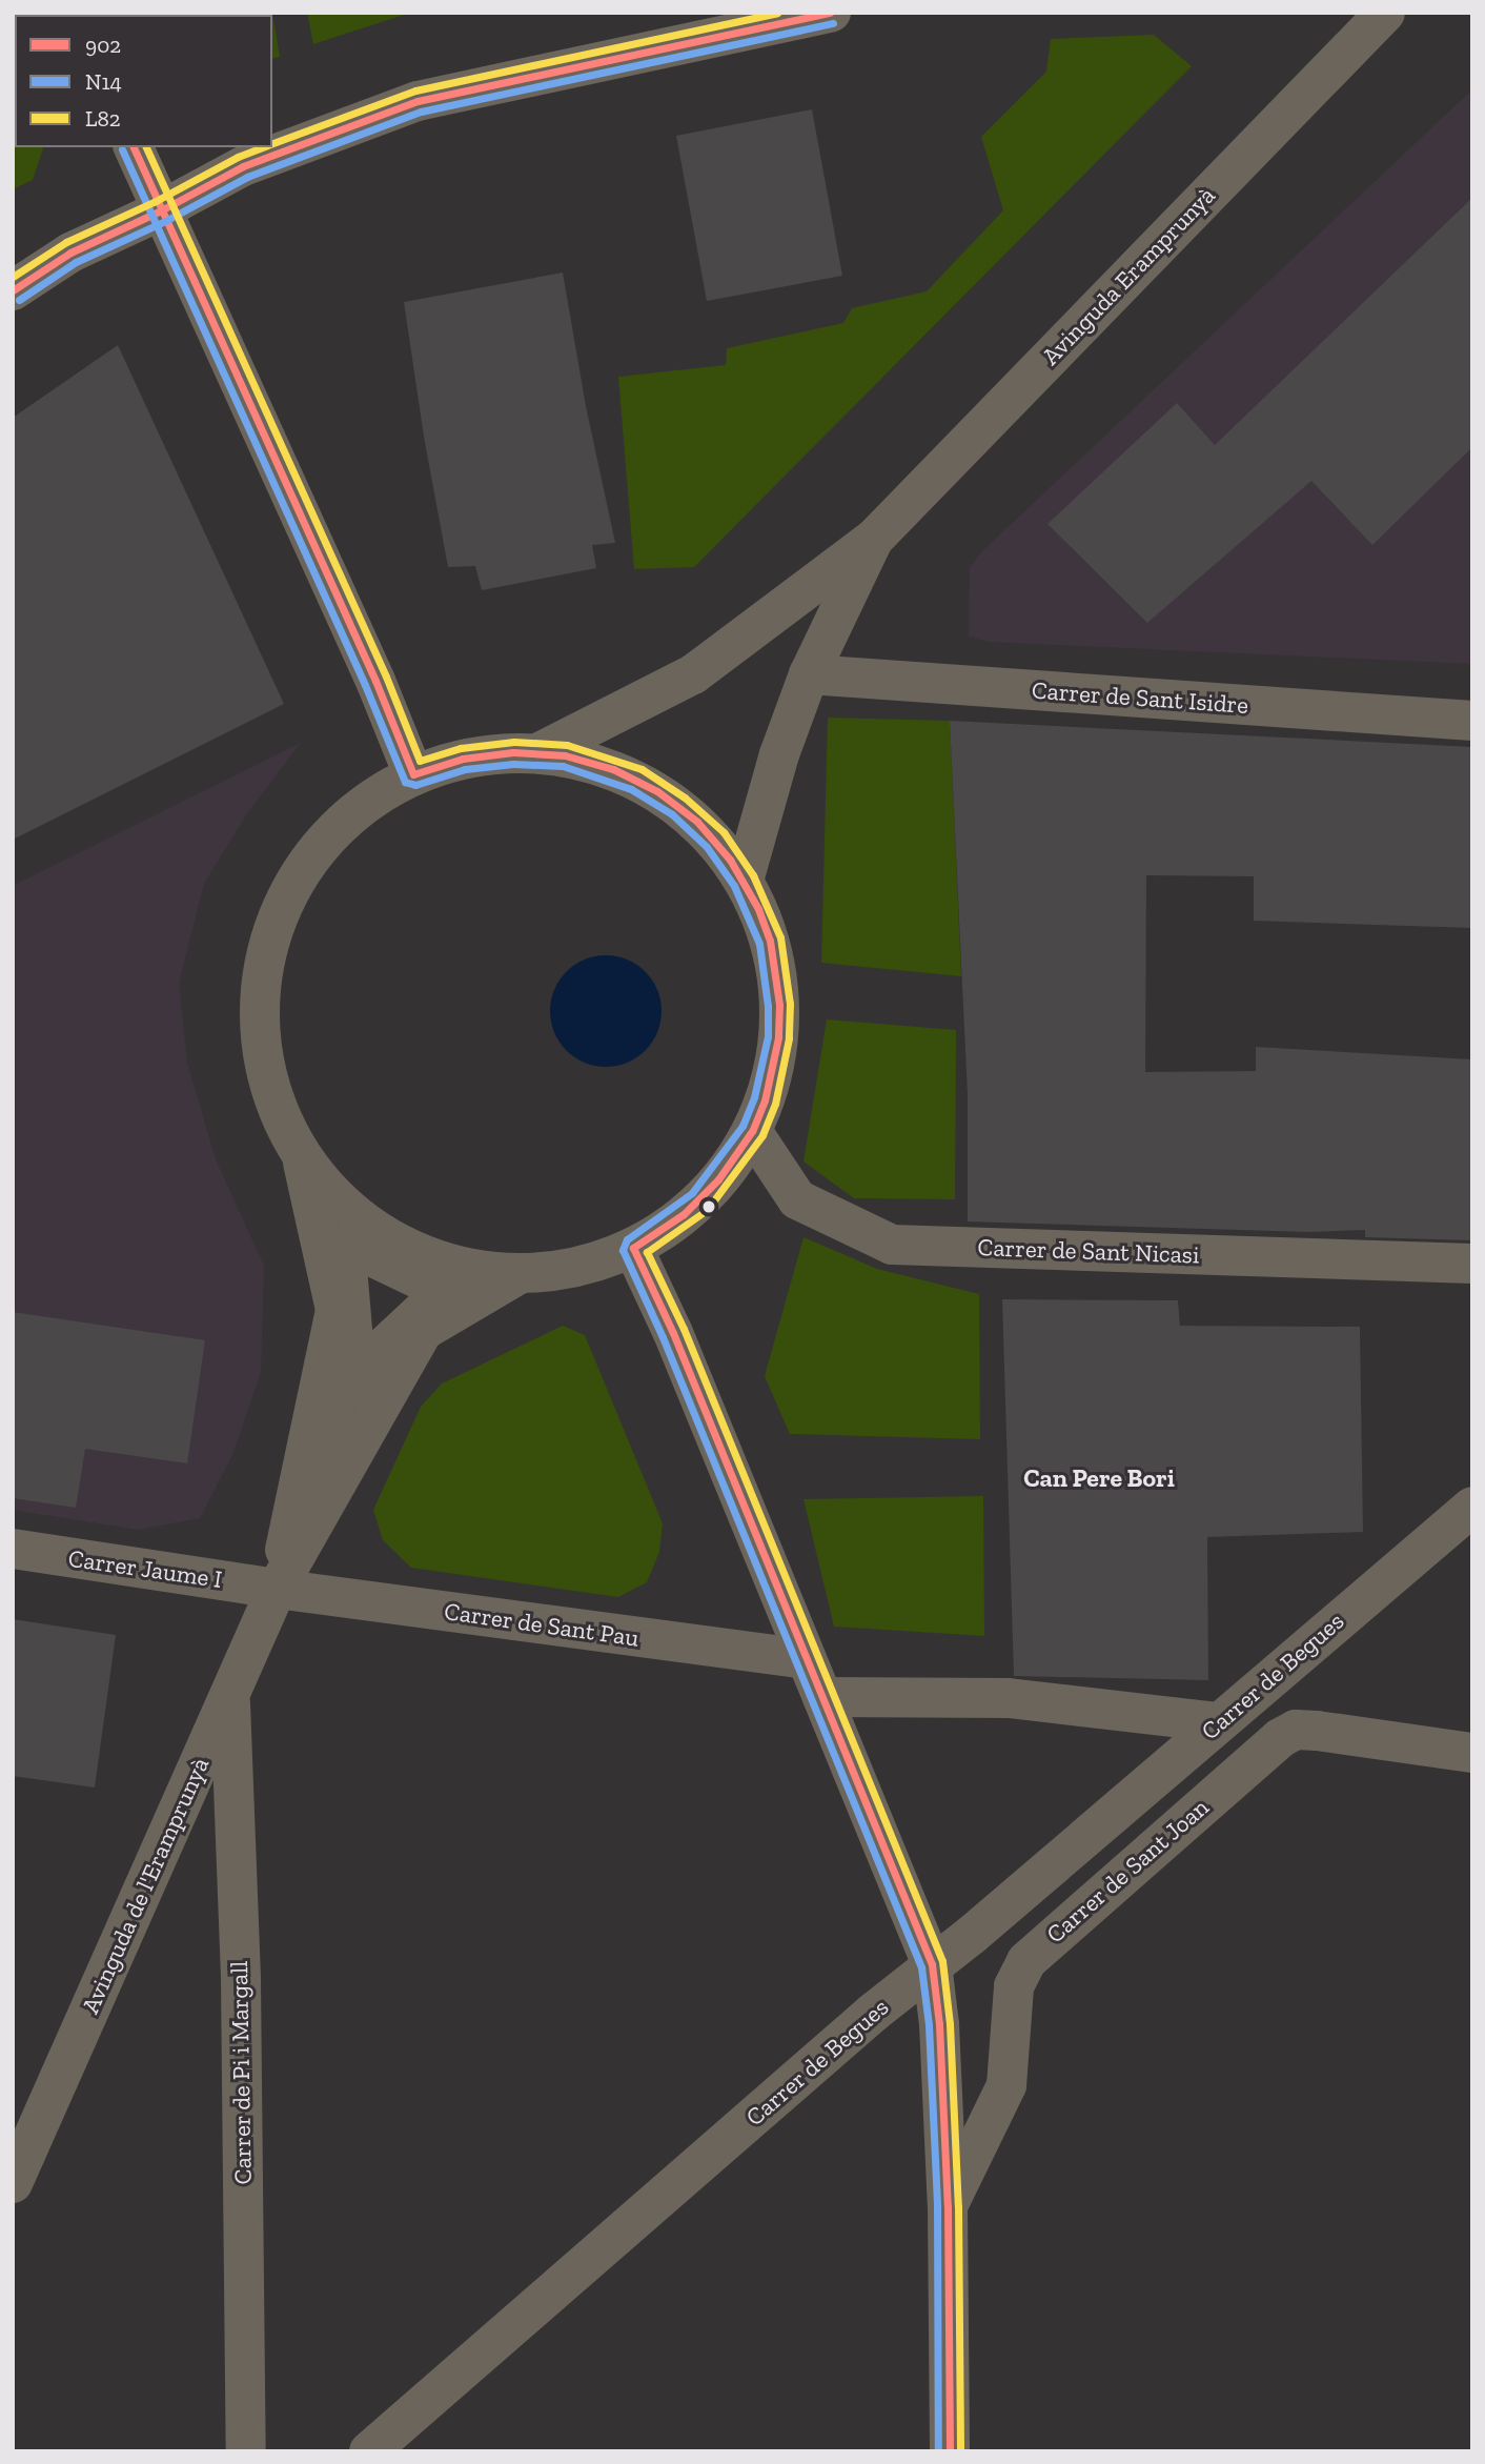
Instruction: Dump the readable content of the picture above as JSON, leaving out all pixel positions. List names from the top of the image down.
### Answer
{
  "streets": {
    "street": [
      "Avinguda Eramprunyà",
      "Carrer de Sant Isidre",
      "Carrer de Sant Nicasi",
      "Carrer Jaume I",
      "Carrer de Sant Pau",
      "Carrer de Begues",
      "Carrer de Sant Joan",
      "Avinguda de l'Eramprunyà",
      "Carrer de Pi i Margall"
    ]
  },
  "crossings": [
    ["Carrer Jaume I", "Carrer de Sant Pau"],
    ["Carrer Jaume I", "Avinguda de l'Eramprunyà"],
    ["Carrer de Sant Pau", "Avinguda de l'Eramprunyà"],
    ["Avinguda de l'Eramprunyà", "Carrer de Pi i Margall"]
  ],
  "districts": ["Can Pere Bori"],
  "lines": ["transit line 902", "transit line L82", "transit line N14"],
  "legend": ["902", "N14", "L82"]
}
